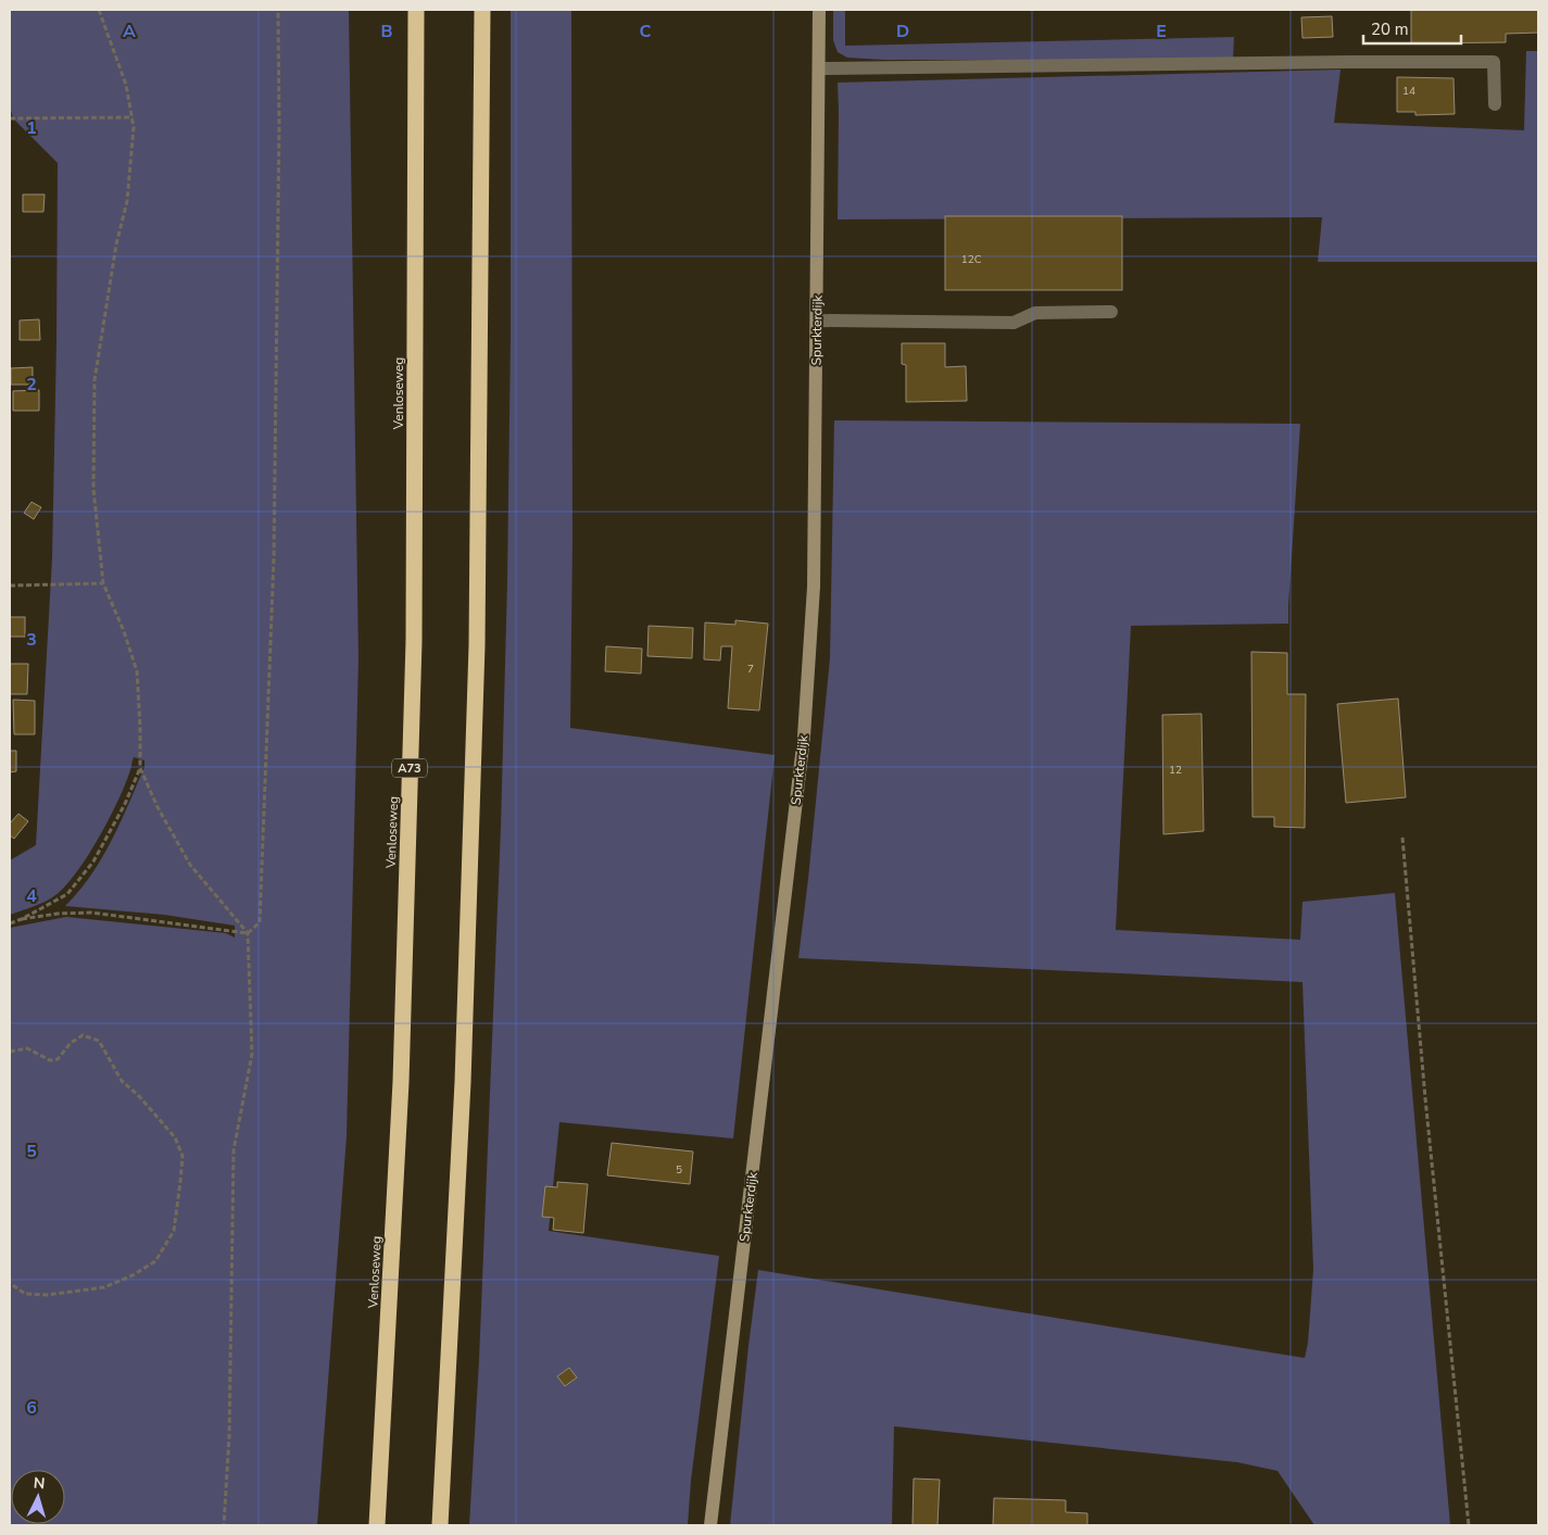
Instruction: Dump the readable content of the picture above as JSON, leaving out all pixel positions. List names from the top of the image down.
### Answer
{
  "streets": {
    "highway": ["Venloseweg", "A73"],
    "street": ["Spurkterdijk"]
  },
  "house_numbers": [
    "14",
    "12C",
    "7",
    "12",
    "5"
  ],
  "scale_bar": "20 m",
  "north": "top",
  "grid": {
    "columns": [
      "A",
      "B",
      "C",
      "D",
      "E"
    ],
    "rows": [
      "1",
      "2",
      "3",
      "4",
      "5",
      "6"
    ]
  }
}
